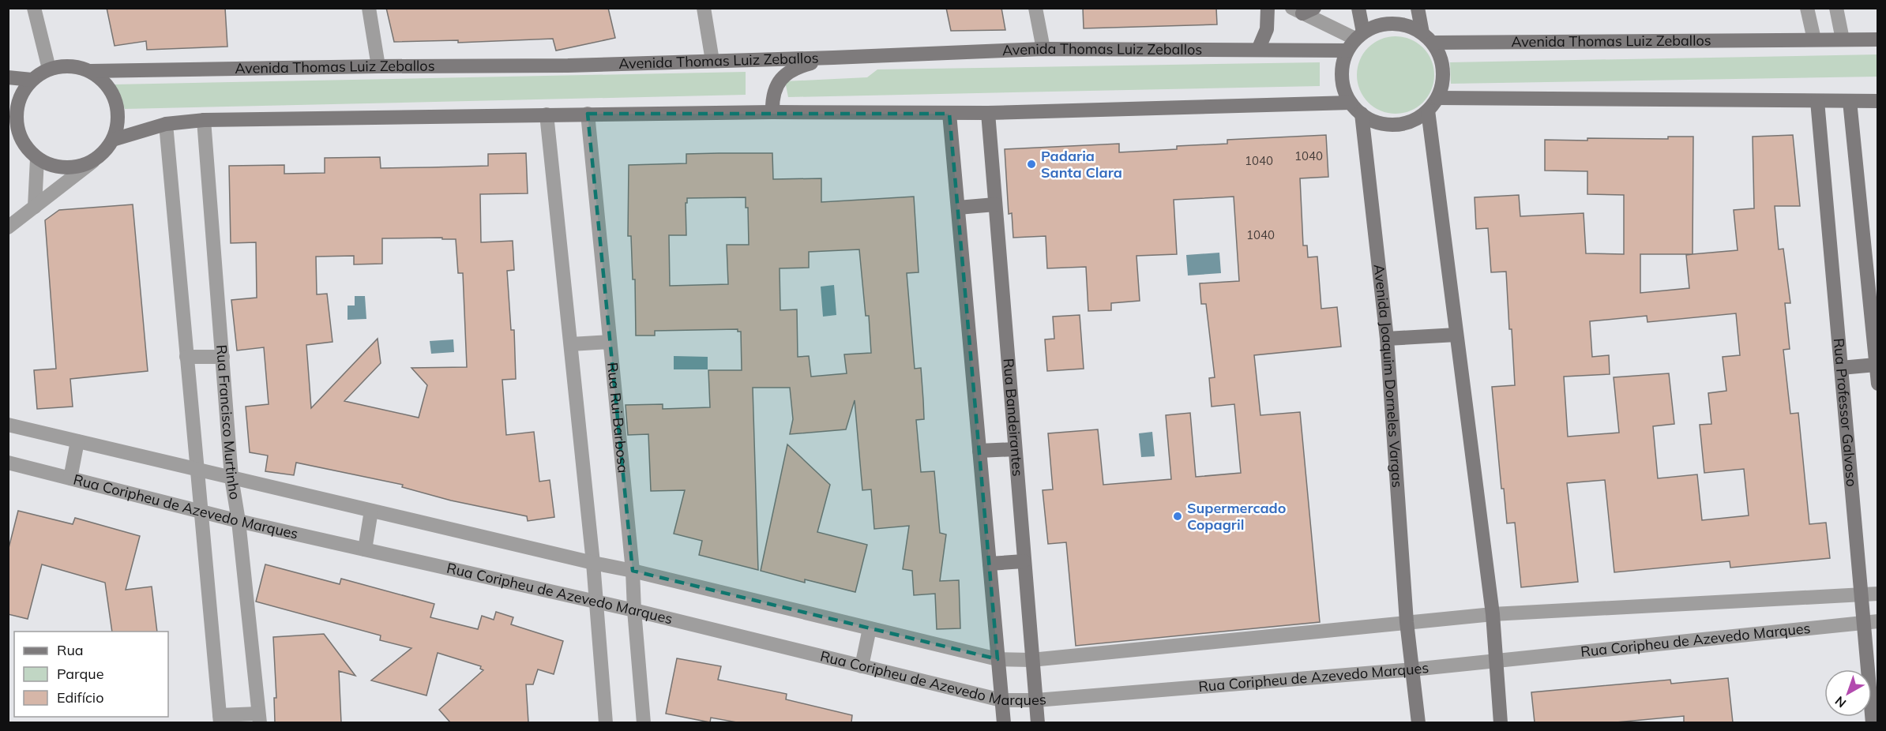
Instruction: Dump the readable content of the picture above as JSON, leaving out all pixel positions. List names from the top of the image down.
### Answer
{
  "streets": {
    "main road": [
      "Avenida Thomas Luiz Zeballos",
      "Avenida Joaquim Dorneles Vargas",
      "Rua Professor Galvoso",
      "Rua Bandeirantes"
    ],
    "street": ["Rua Rui Barbosa", "Rua Francisco Murtinho", "Rua Coripheu de Azevedo Marques"]
  },
  "crossings": [
    ["Avenida Thomas Luiz Zeballos", "Avenida Joaquim Dorneles Vargas"],
    ["Avenida Joaquim Dorneles Vargas", "Rua Coripheu de Azevedo Marques"],
    ["Rua Professor Galvoso", "Rua Coripheu de Azevedo Marques"],
    ["Rua Bandeirantes", "Rua Coripheu de Azevedo Marques"],
    ["Rua Rui Barbosa", "Rua Coripheu de Azevedo Marques"],
    ["Rua Francisco Murtinho", "Rua Coripheu de Azevedo Marques"]
  ],
  "places": ["Padaria Santa Clara", "Supermercado Copagril"],
  "house_numbers": ["1040", "1040", "1040"],
  "legend": ["Rua", "Parque", "Edifício"],
  "north": "bottom left"
}
